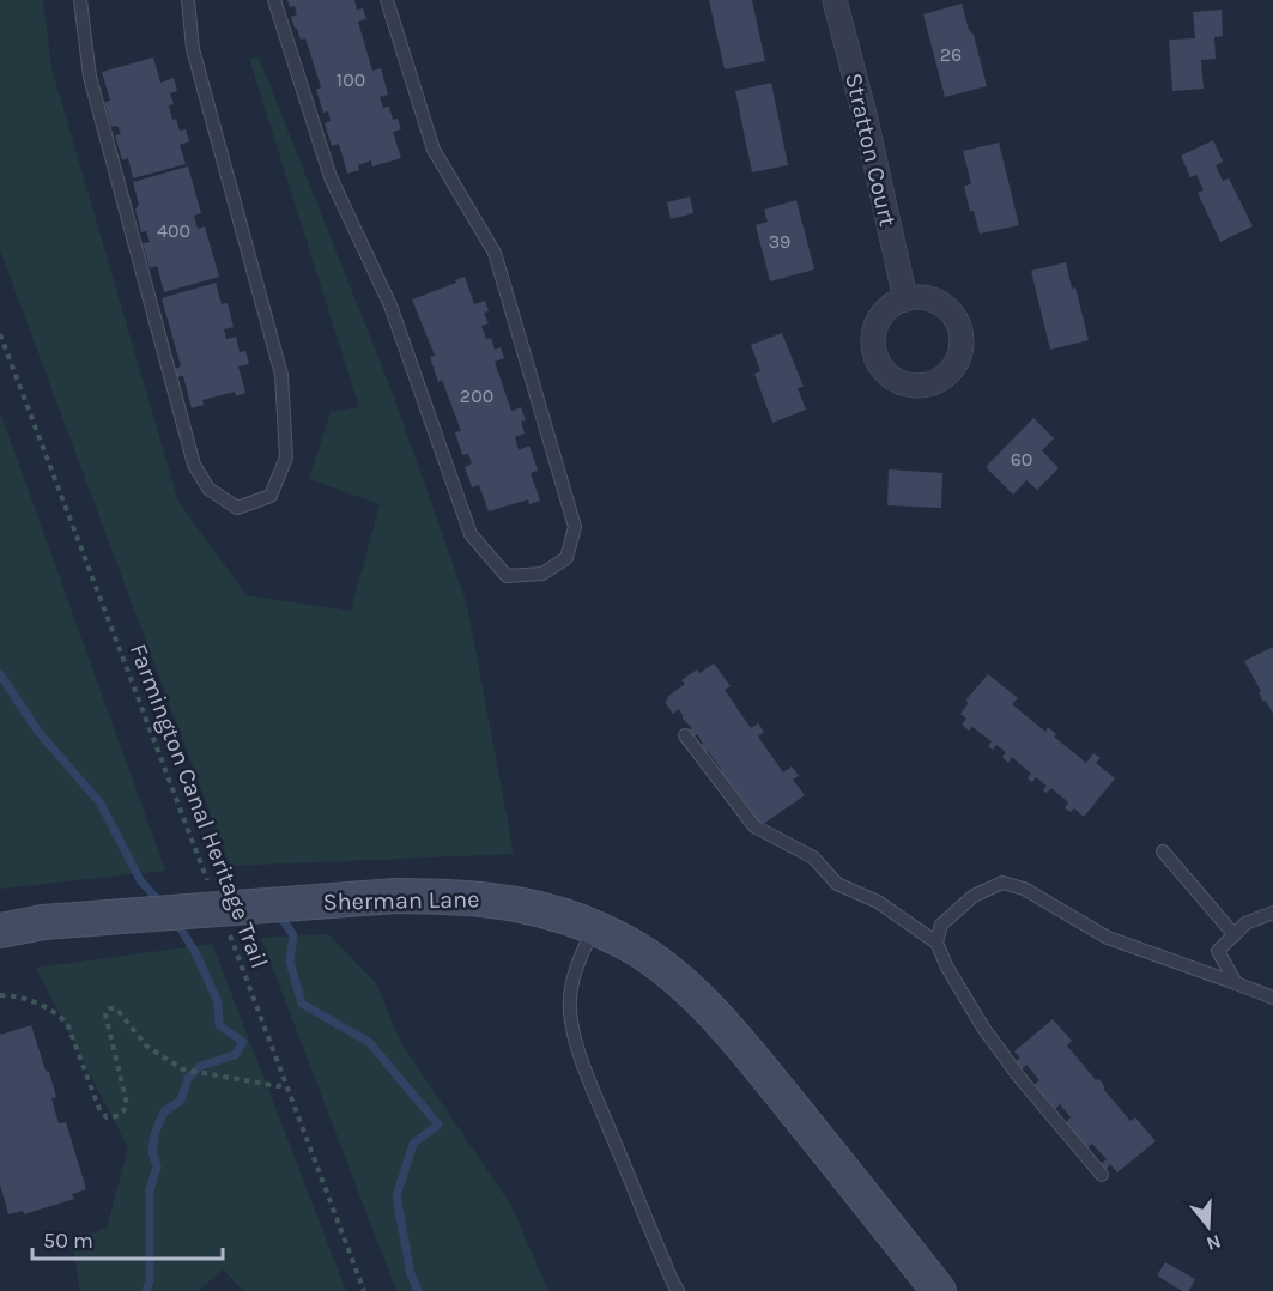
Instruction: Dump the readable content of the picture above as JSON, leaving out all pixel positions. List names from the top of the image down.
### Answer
{
  "streets": {
    "street": ["Stratton Court", "Sherman Lane"],
    "path": ["Farmington Canal Heritage Trail"]
  },
  "house_numbers": [
    "26",
    "100",
    "400",
    "39",
    "200",
    "60"
  ],
  "scale_bar": "50 m",
  "north": "bottom"
}
